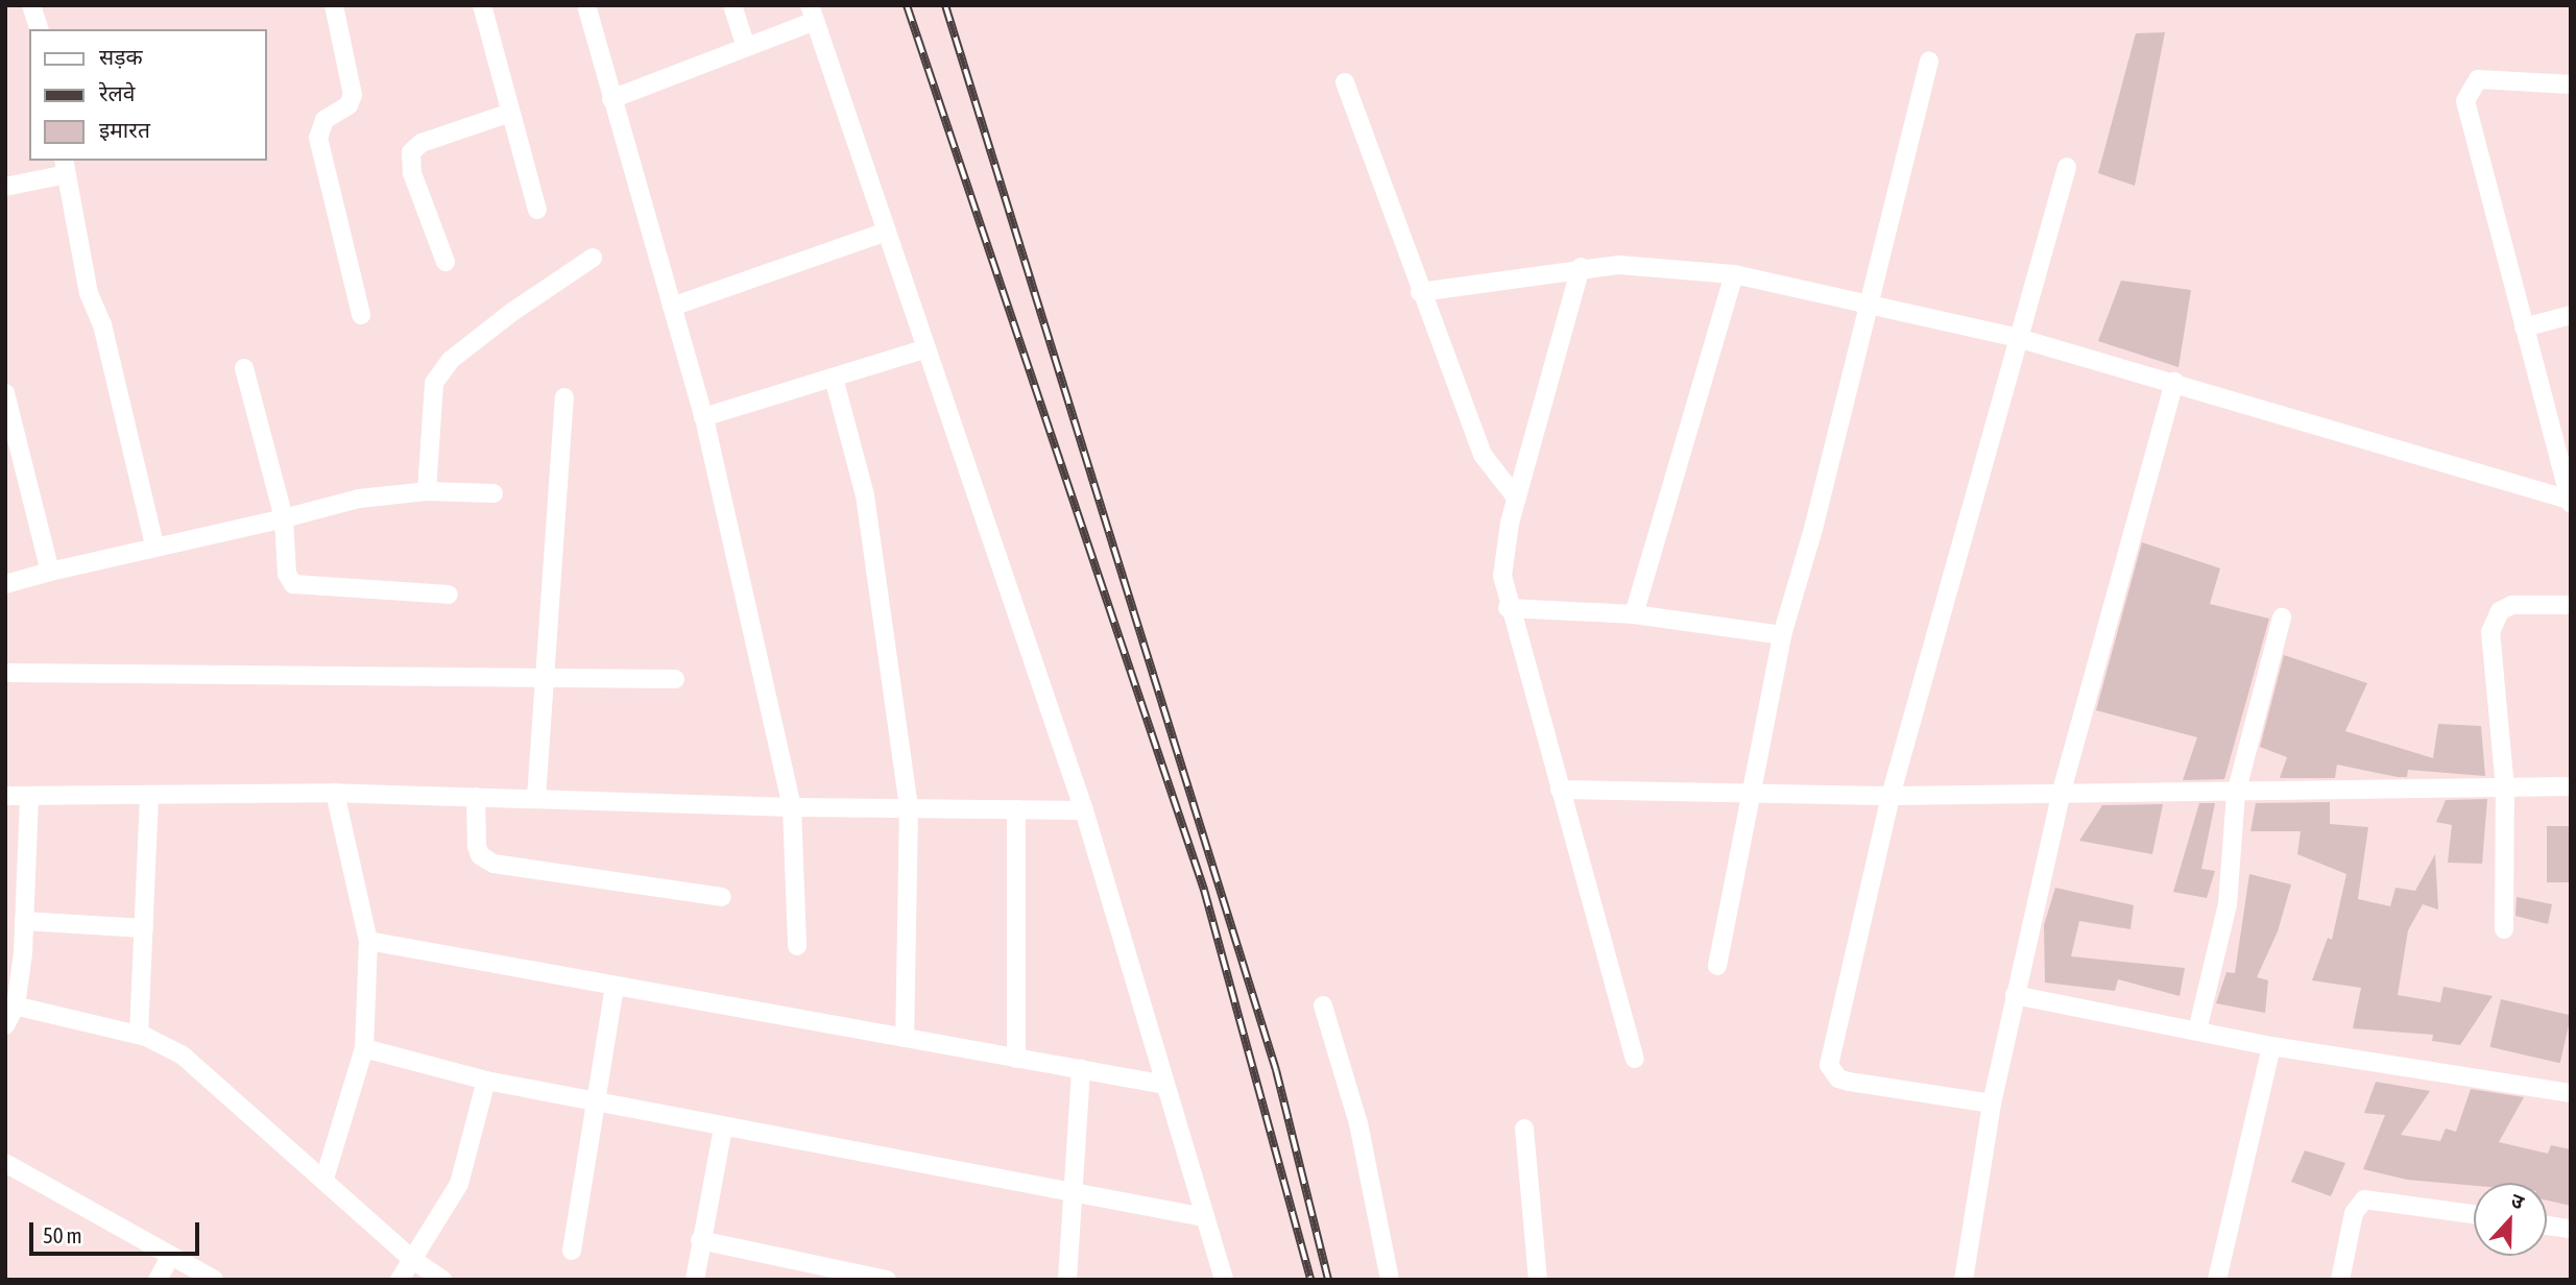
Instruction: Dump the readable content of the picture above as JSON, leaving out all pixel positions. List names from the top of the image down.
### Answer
{
  "legend": ["सड़क", "रेलवे", "इमारत"],
  "scale_bar": "50 m",
  "north": "top"
}
